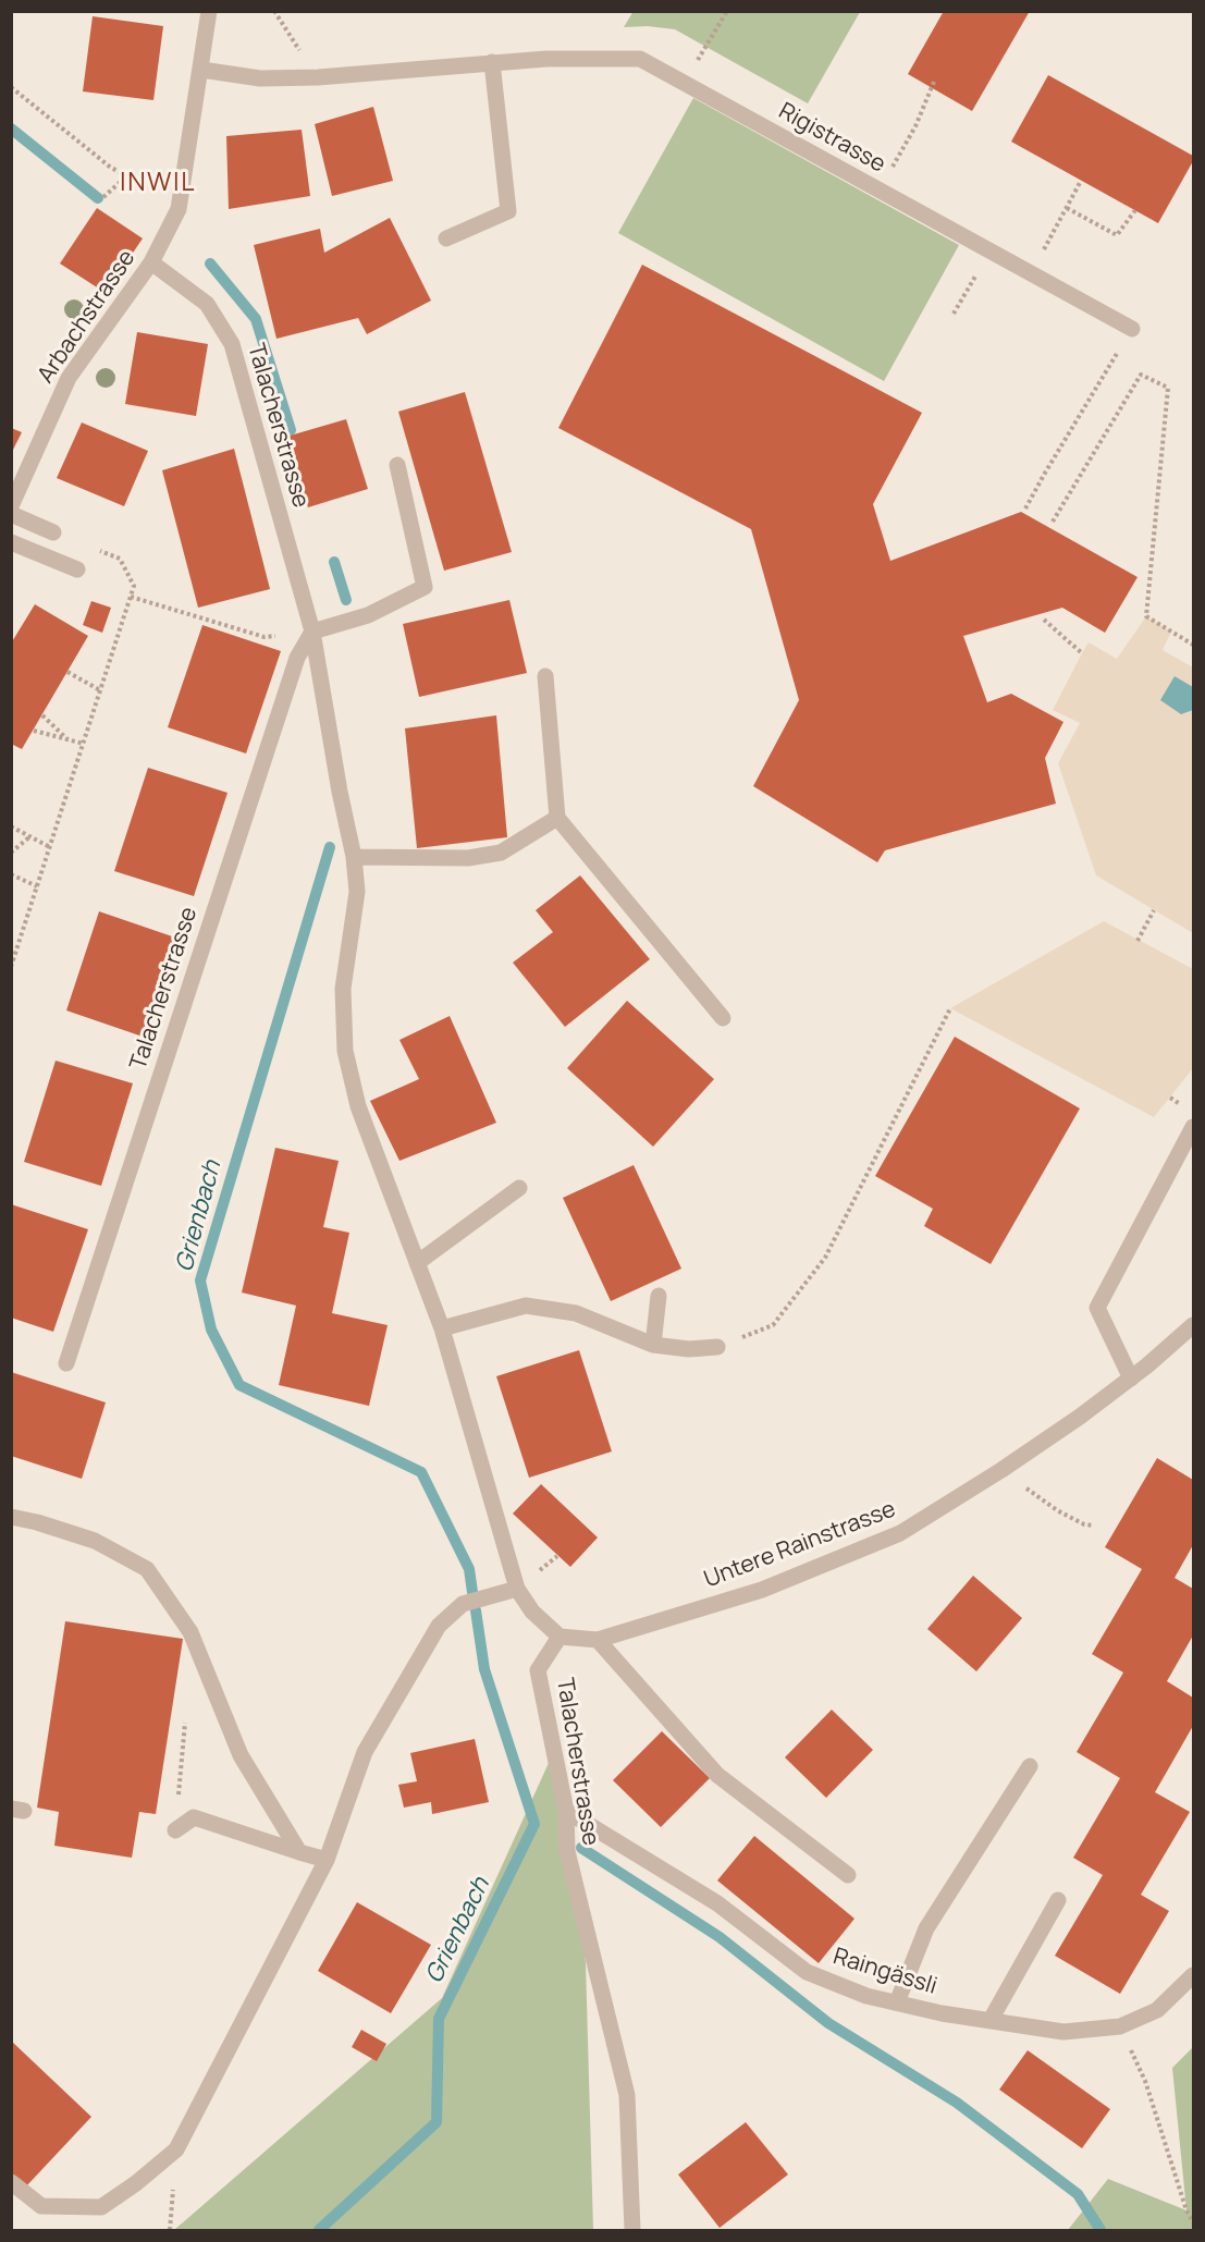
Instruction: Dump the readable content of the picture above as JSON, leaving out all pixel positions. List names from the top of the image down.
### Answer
{
  "streets": {
    "street": [
      "Rigistrasse",
      "Arbachstrasse",
      "Talacherstrasse",
      "Untere Rainstrasse",
      "Raingässli"
    ]
  },
  "crossings": [
    ["Arbachstrasse", "Talacherstrasse"],
    ["Talacherstrasse", "Untere Rainstrasse"],
    ["Talacherstrasse", "Raingässli"]
  ],
  "districts": ["INWIL"],
  "water": ["Grienbach"]
}
